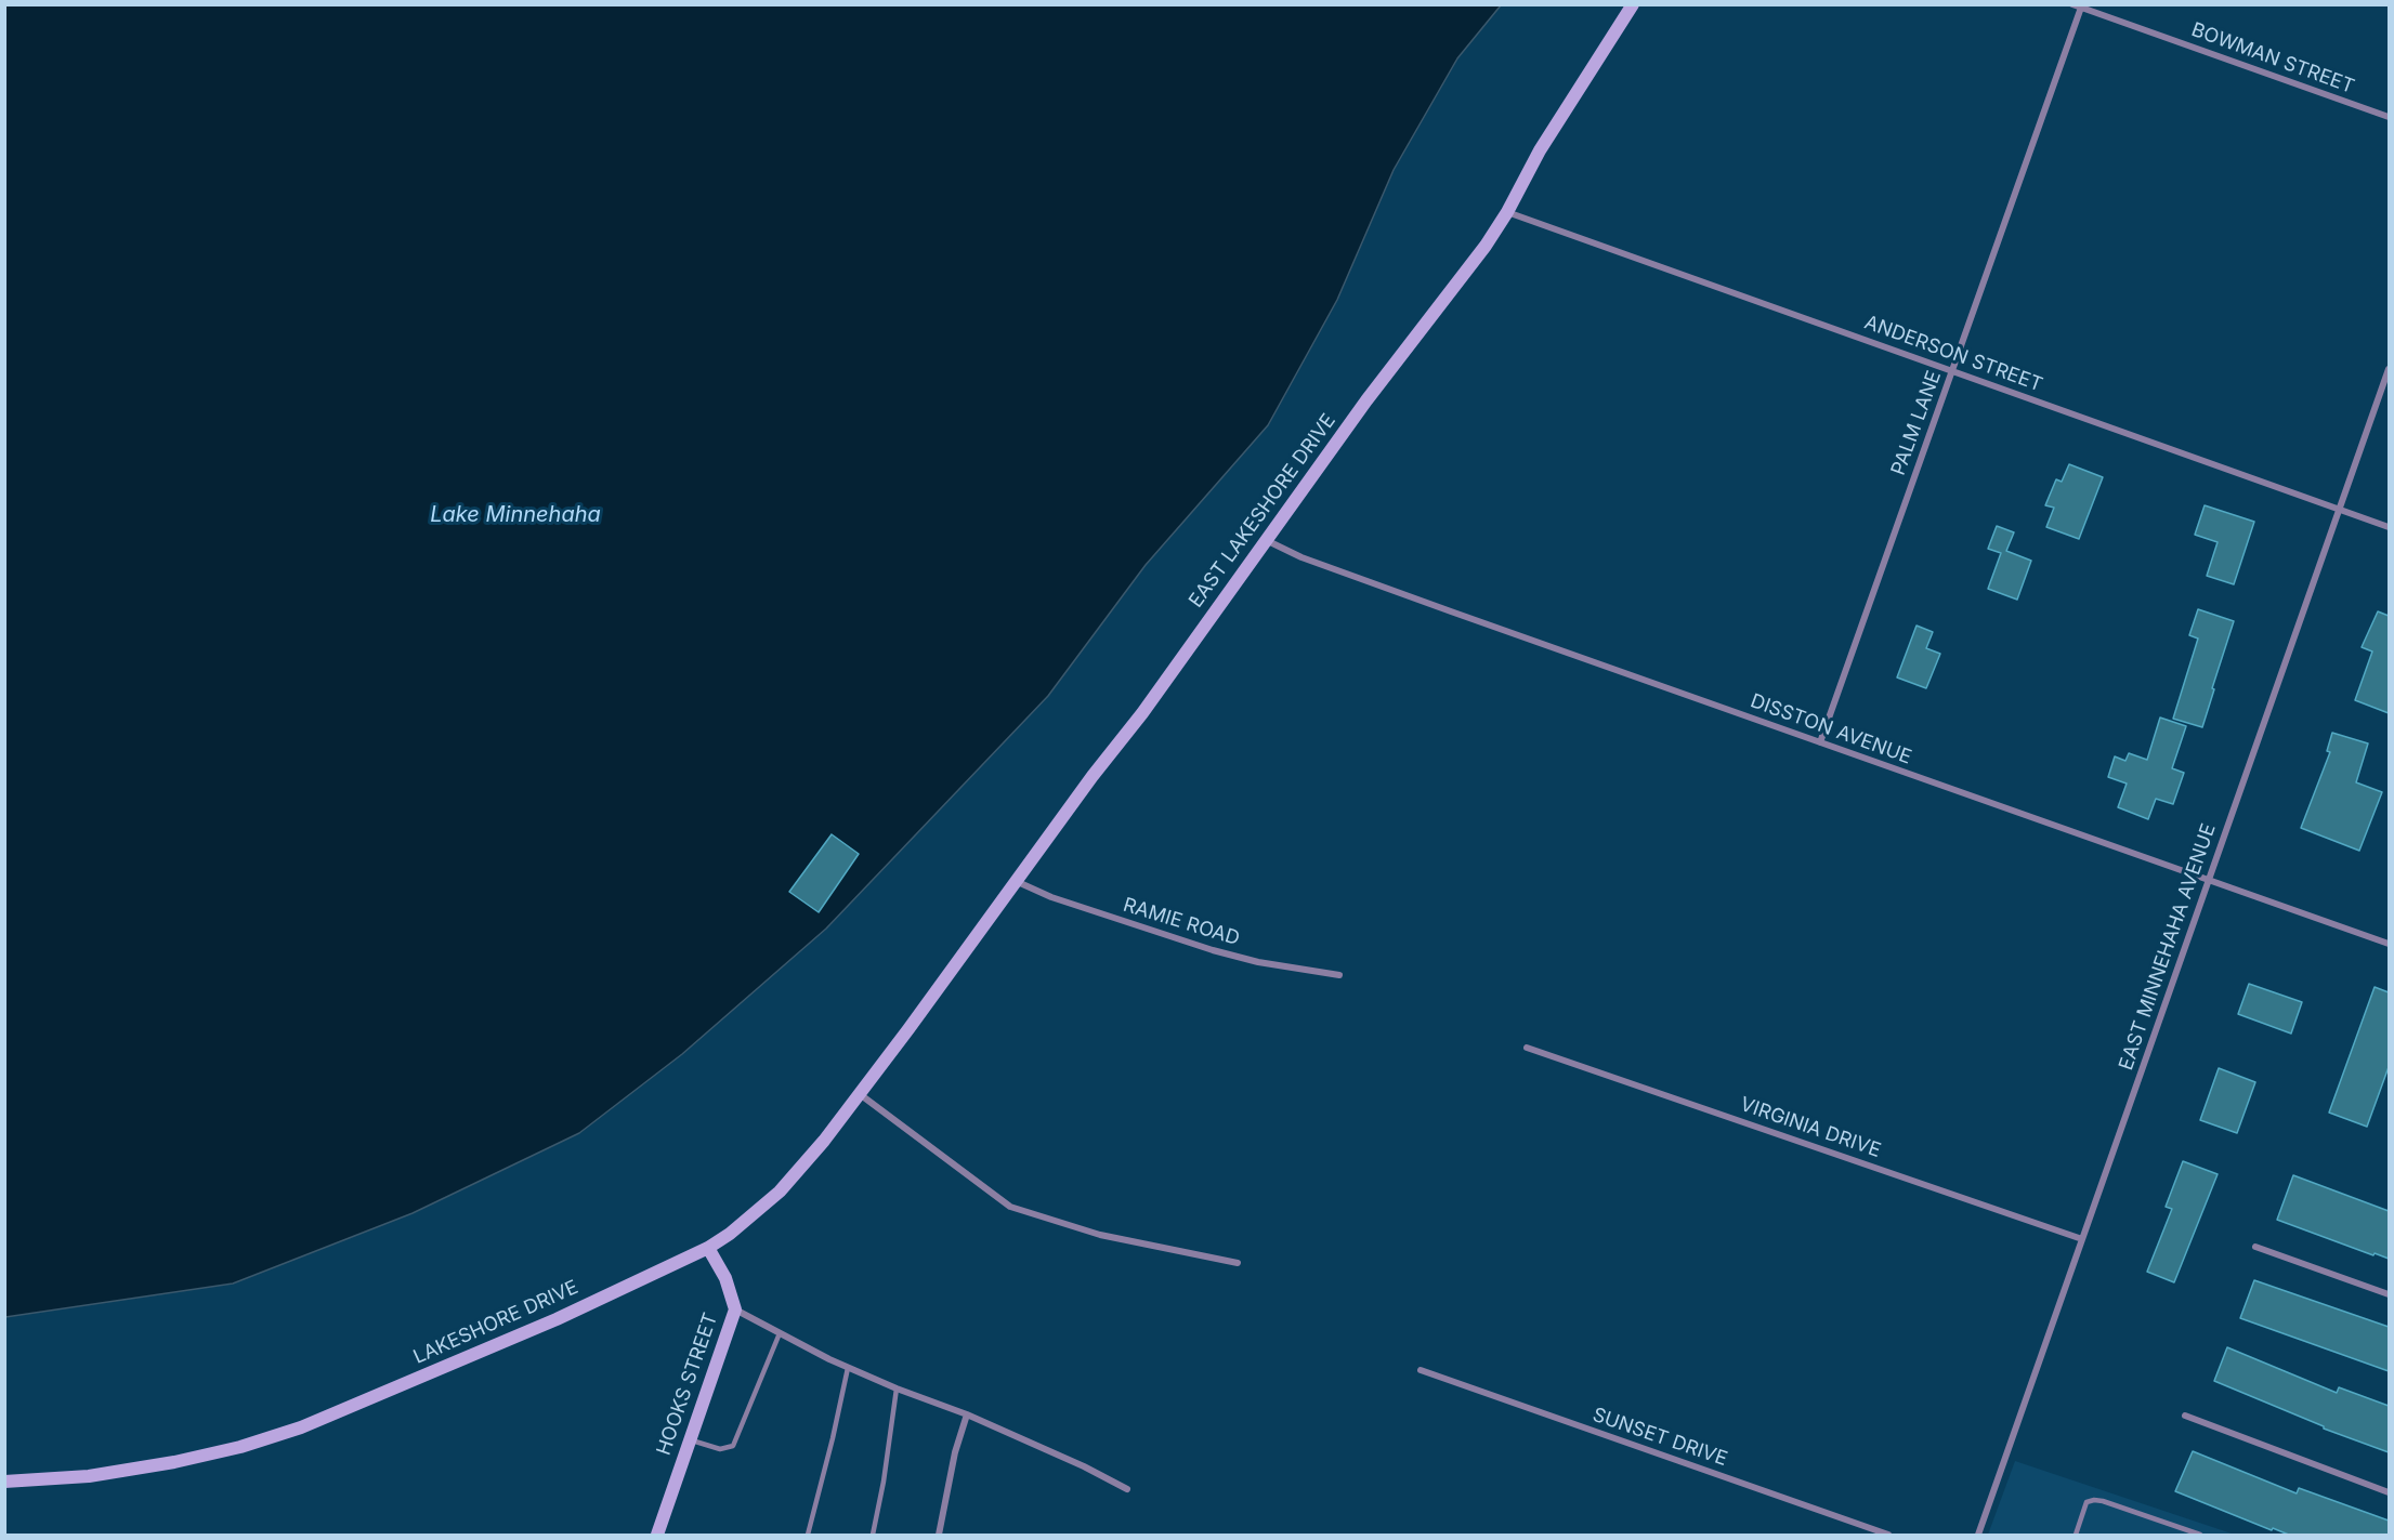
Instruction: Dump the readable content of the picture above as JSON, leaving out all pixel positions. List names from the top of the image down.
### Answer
{
  "streets": {
    "street": [
      "BOWMAN STREET",
      "ANDERSON STREET",
      "PALM LANE",
      "EAST LAKESHORE DRIVE",
      "DISSTON AVENUE",
      "RAMIE ROAD",
      "EAST MINNEHAHA AVENUE",
      "VIRGINIA DRIVE",
      "LAKESHORE DRIVE",
      "HOOKS STREET",
      "SUNSET DRIVE"
    ]
  },
  "crossings": [
    ["BOWMAN STREET", "PALM LANE"],
    ["ANDERSON STREET", "PALM LANE"],
    ["ANDERSON STREET", "EAST LAKESHORE DRIVE"],
    ["ANDERSON STREET", "EAST MINNEHAHA AVENUE"],
    ["PALM LANE", "DISSTON AVENUE"],
    ["EAST LAKESHORE DRIVE", "DISSTON AVENUE"],
    ["EAST LAKESHORE DRIVE", "RAMIE ROAD"],
    ["EAST LAKESHORE DRIVE", "LAKESHORE DRIVE"],
    ["DISSTON AVENUE", "EAST MINNEHAHA AVENUE"],
    ["EAST MINNEHAHA AVENUE", "VIRGINIA DRIVE"],
    ["LAKESHORE DRIVE", "HOOKS STREET"]
  ],
  "water": ["Lake Minnehaha"]
}
